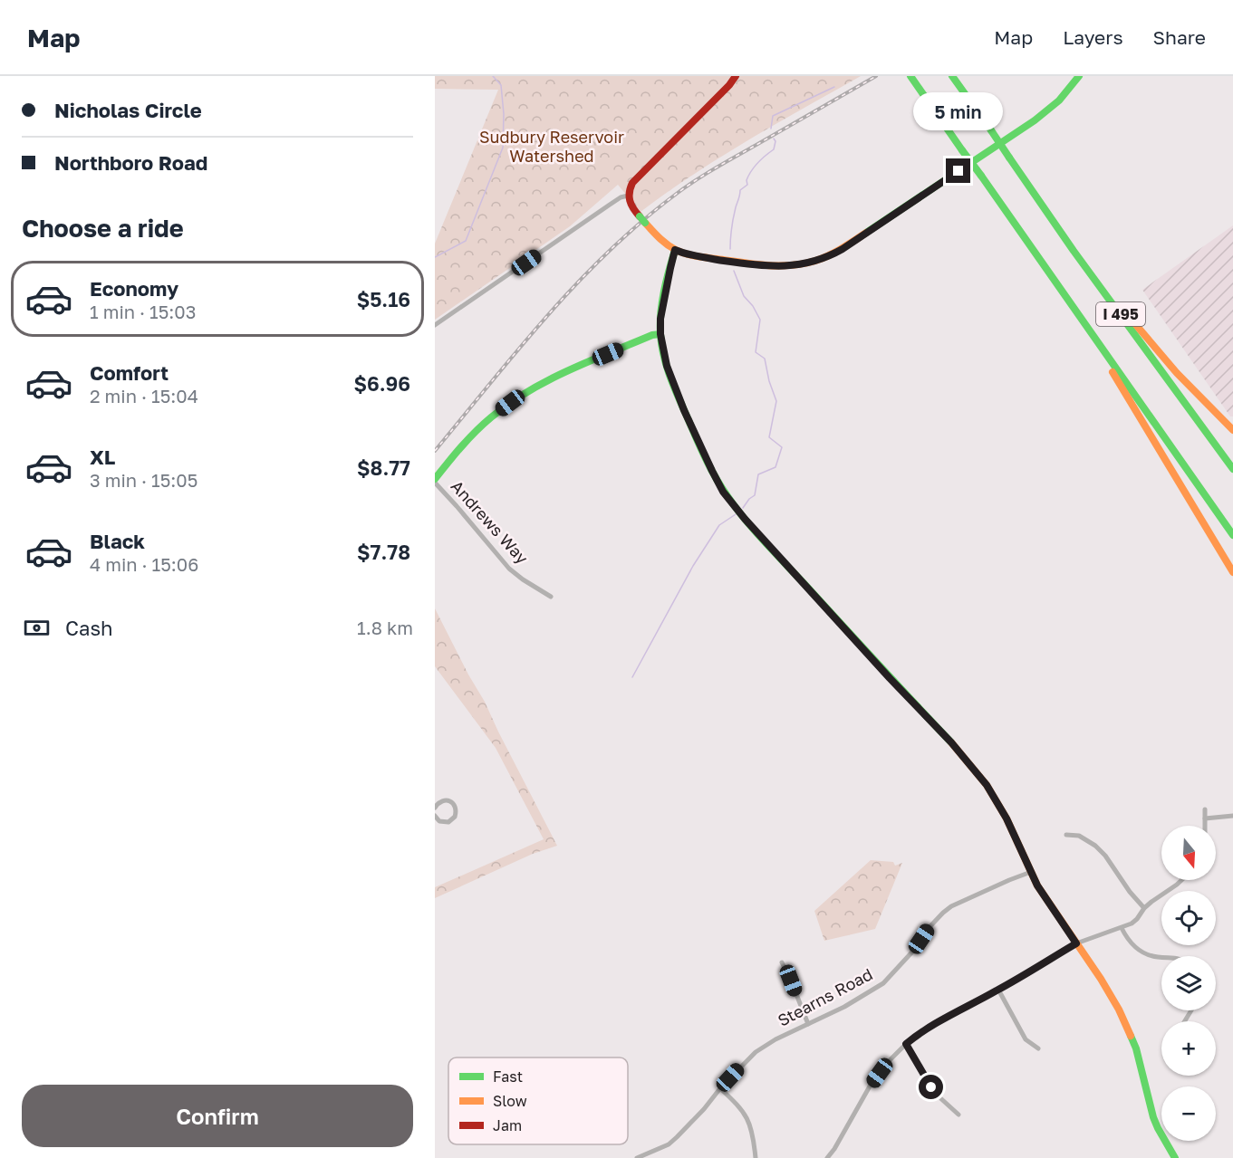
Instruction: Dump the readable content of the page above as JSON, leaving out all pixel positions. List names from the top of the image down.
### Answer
{
  "streets": {
    "main road": ["I 495"],
    "street": ["Andrews Way", "Stearns Road"]
  },
  "parks": ["Sudbury Reservoir Watershed"],
  "legend": ["Fast", "Slow", "Jam"],
  "north": "bottom",
  "page": {
    "header": "Map",
    "nav": ["Map", "Layers", "Share"],
    "banner": ["Nicholas Circle", "Northboro Road"],
    "bubble": "5 min",
    "heading": "Choose a ride",
    "list": [
      {
        "name": "Economy",
        "note": "1 min · 15:03",
        "value": "$5.16"
      },
      {
        "name": "Comfort",
        "note": "2 min · 15:04",
        "value": "$6.96"
      },
      {
        "name": "XL",
        "note": "3 min · 15:05",
        "value": "$8.77"
      },
      {
        "name": "Black",
        "note": "4 min · 15:06",
        "value": "$7.78"
      }
    ],
    "pay": ["Cash", "1.8 km"],
    "map_buttons": ["+", "−"],
    "buttons": "Confirm"
  }
}
